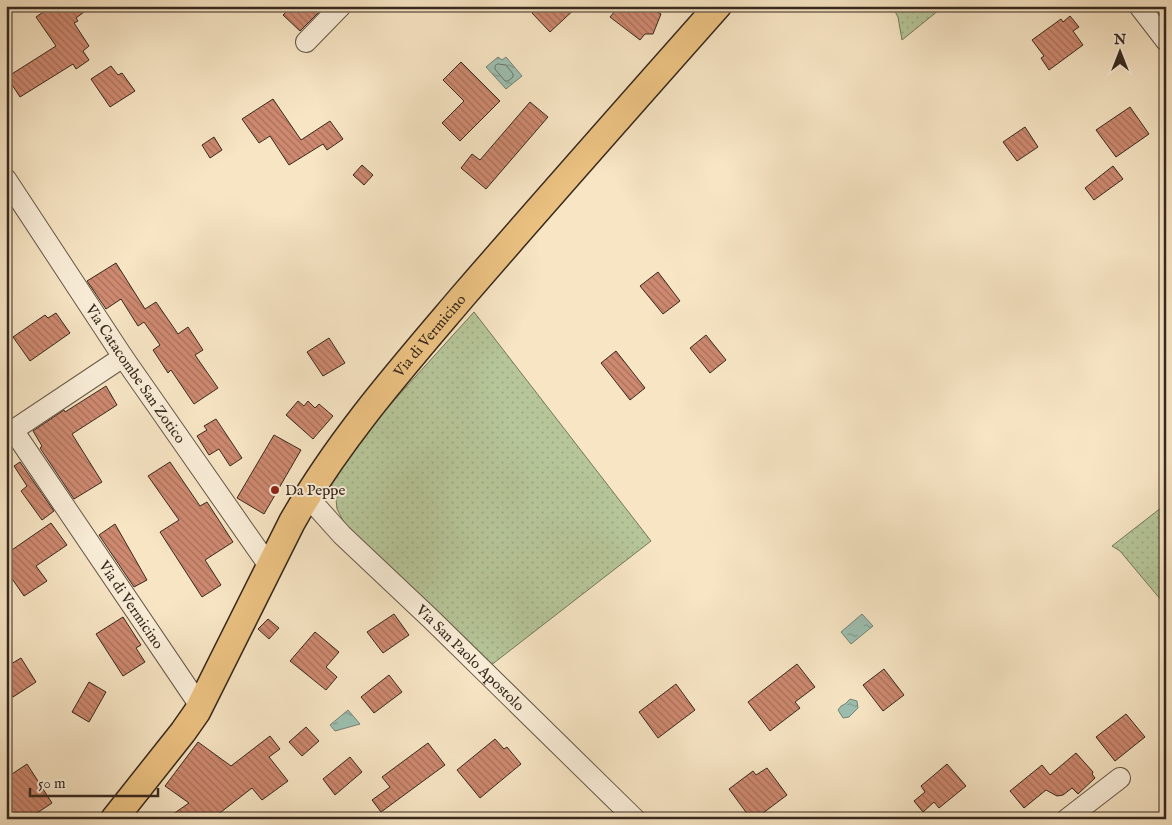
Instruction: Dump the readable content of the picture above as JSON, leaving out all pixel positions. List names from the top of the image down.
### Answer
{
  "streets": {
    "main road": ["Via di Vermicino"],
    "street": ["Via Catacombe San Zotico", "Via San Paolo Apostolo"]
  },
  "crossings": [
    ["Via di Vermicino", "Via Catacombe San Zotico"],
    ["Via di Vermicino", "Via San Paolo Apostolo"]
  ],
  "places": ["Da Peppe"],
  "scale_bar": "50 m",
  "north": "top"
}
